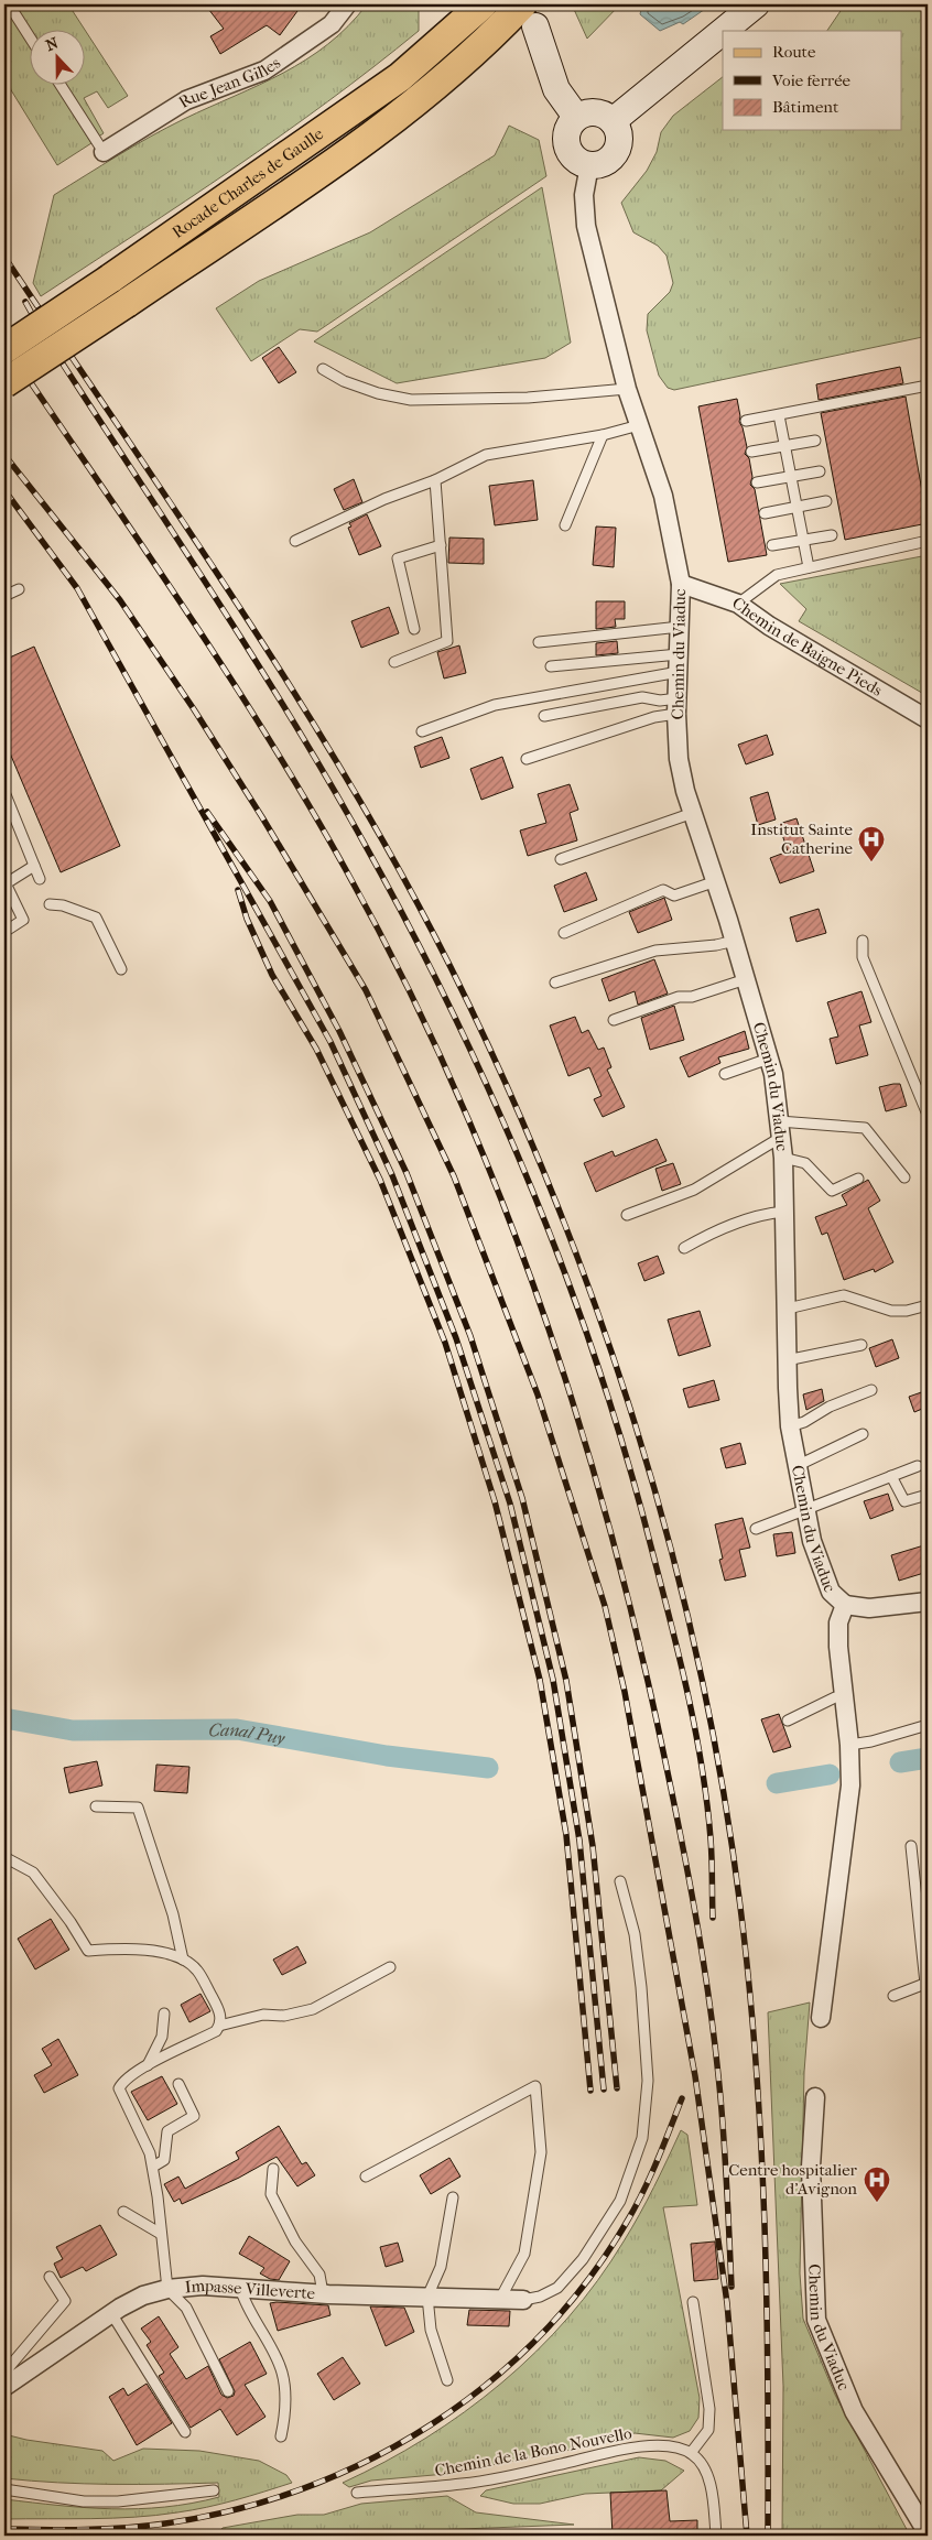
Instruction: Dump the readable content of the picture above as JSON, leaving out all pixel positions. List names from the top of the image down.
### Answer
{
  "streets": {
    "main road": ["Rocade Charles de Gaulle"],
    "street": [
      "Rue Jean Gilles",
      "Chemin de Baigne Pieds",
      "Chemin du Viaduc",
      "Impasse Villeverte"
    ],
    "lane": ["Chemin de la Bono Nouvello"]
  },
  "crossings": [
    ["Chemin de Baigne Pieds", "Chemin du Viaduc"]
  ],
  "water": ["Canal Puy"],
  "places": {
    "hospital": ["Institut Sainte Catherine", "Centre hospitalier d'Avignon"]
  },
  "legend": ["Route", "Voie ferrée", "Bâtiment"],
  "north": "top"
}
